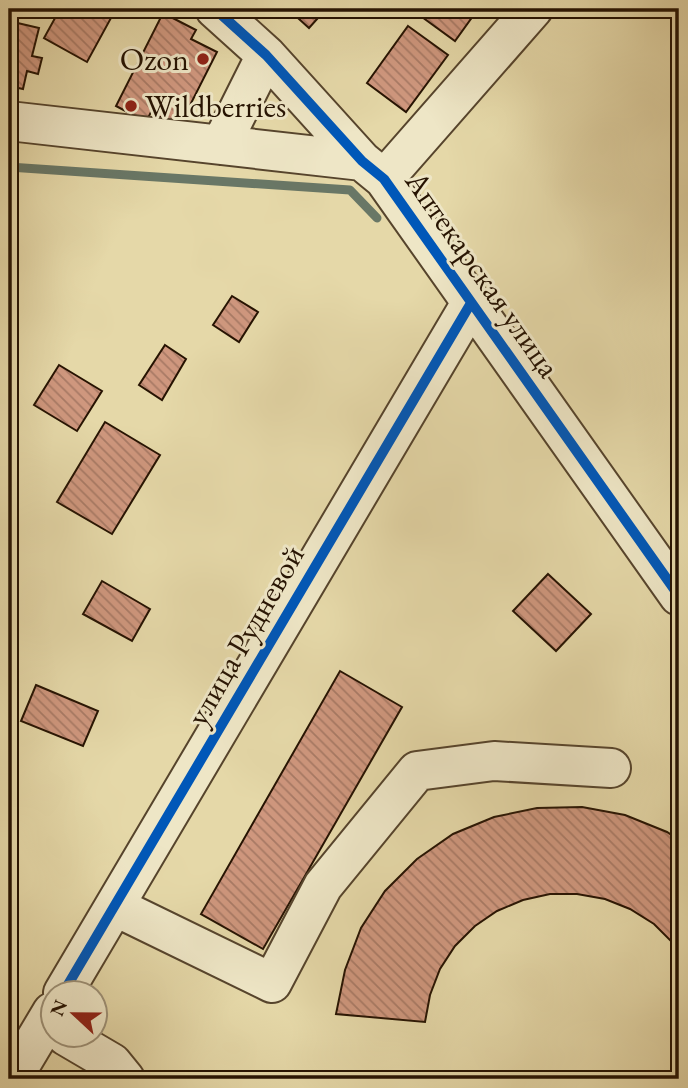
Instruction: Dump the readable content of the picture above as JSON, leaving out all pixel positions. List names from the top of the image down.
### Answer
{
  "streets": {
    "street": ["Аптекарская улица", "улица Рудневой"]
  },
  "crossings": [
    ["Аптекарская улица", "улица Рудневой"]
  ],
  "places": ["Ozon", "Wildberries"],
  "north": "left"
}
